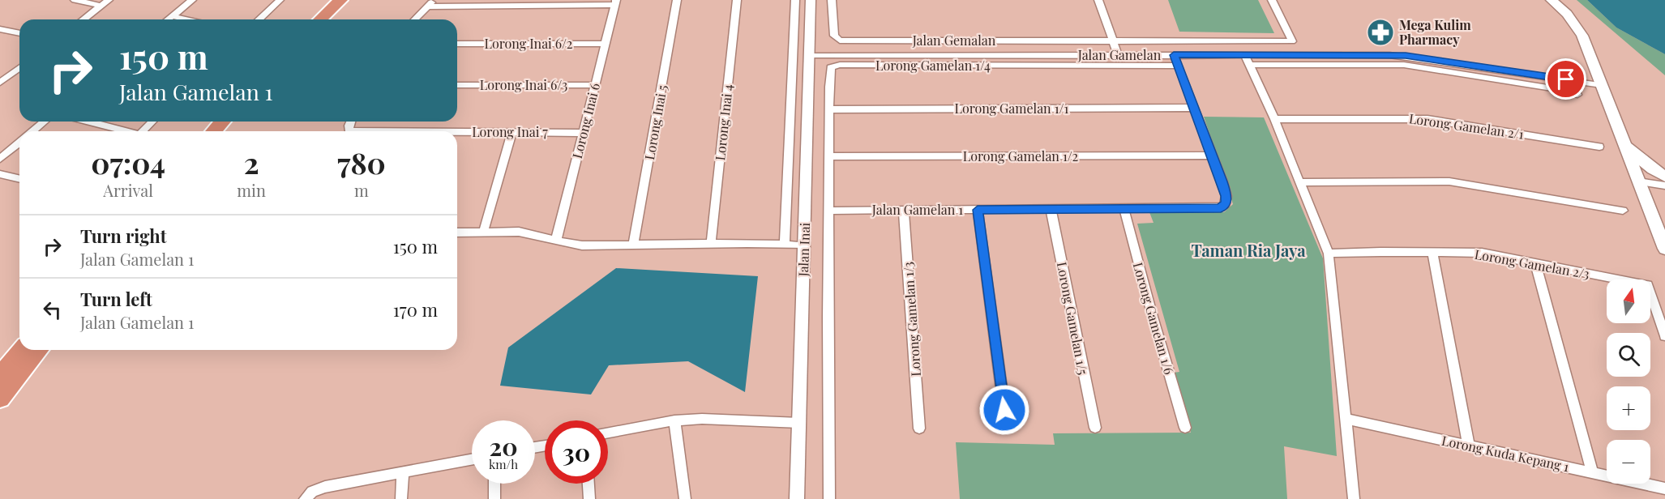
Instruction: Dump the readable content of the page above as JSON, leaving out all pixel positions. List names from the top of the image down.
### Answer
{
  "streets": {
    "street": [
      "Jalan Gemalan",
      "Lorong Inai 6/2",
      "Jalan Gamelan",
      "Lorong Gamelan 1/4",
      "Lorong Inai 6/3",
      "Lorong Gamelan 1/1",
      "Lorong Inai 6",
      "Lorong Inai 5",
      "Lorong Inai 4",
      "Lorong Gamelan 2/1",
      "Lorong Inai 7",
      "Lorong Gamelan 1/2",
      "Jalan Gamelan 1",
      "Jalan Inai",
      "Lorong Gamelan 2/3",
      "Lorong Gamelan 1/5",
      "Lorong Gamelan 1/6",
      "Lorong Gamelan 1/3",
      "Lorong Kuda Kepang 1"
    ]
  },
  "crossings": [
    ["Lorong Inai 6/2", "Lorong Inai 6"],
    ["Jalan Gamelan", "Jalan Gamelan 1"],
    ["Jalan Gamelan", "Jalan Inai"],
    ["Lorong Gamelan 1/4", "Lorong Gamelan 1/1"],
    ["Lorong Gamelan 1/4", "Lorong Gamelan 1/2"],
    ["Lorong Gamelan 1/4", "Jalan Gamelan 1"],
    ["Lorong Inai 6/3", "Lorong Inai 6"],
    ["Lorong Gamelan 1/1", "Jalan Gamelan 1"],
    ["Lorong Inai 6", "Lorong Inai 7"],
    ["Lorong Gamelan 1/2", "Jalan Gamelan 1"],
    ["Jalan Gamelan 1", "Lorong Gamelan 1/5"],
    ["Jalan Gamelan 1", "Lorong Gamelan 1/6"],
    ["Jalan Gamelan 1", "Lorong Gamelan 1/3"]
  ],
  "districts": ["Taman Ria Jaya"],
  "places": {
    "pharmacy": ["Mega Kulim Pharmacy"]
  },
  "north": "top",
  "page": {
    "turn": ["150 m", "Jalan Gamelan 1"],
    "eta": [
      "07:04",
      "Arrival",
      "2",
      "min",
      "780",
      "m"
    ],
    "list": [
      {
        "name": "Turn right",
        "note": "Jalan Gamelan 1",
        "value": "150 m"
      },
      {
        "name": "Turn left",
        "note": "Jalan Gamelan 1",
        "value": "170 m"
      }
    ],
    "map_buttons": ["+", "−"],
    "speed": "20 km/h",
    "limit": "30"
  }
}
